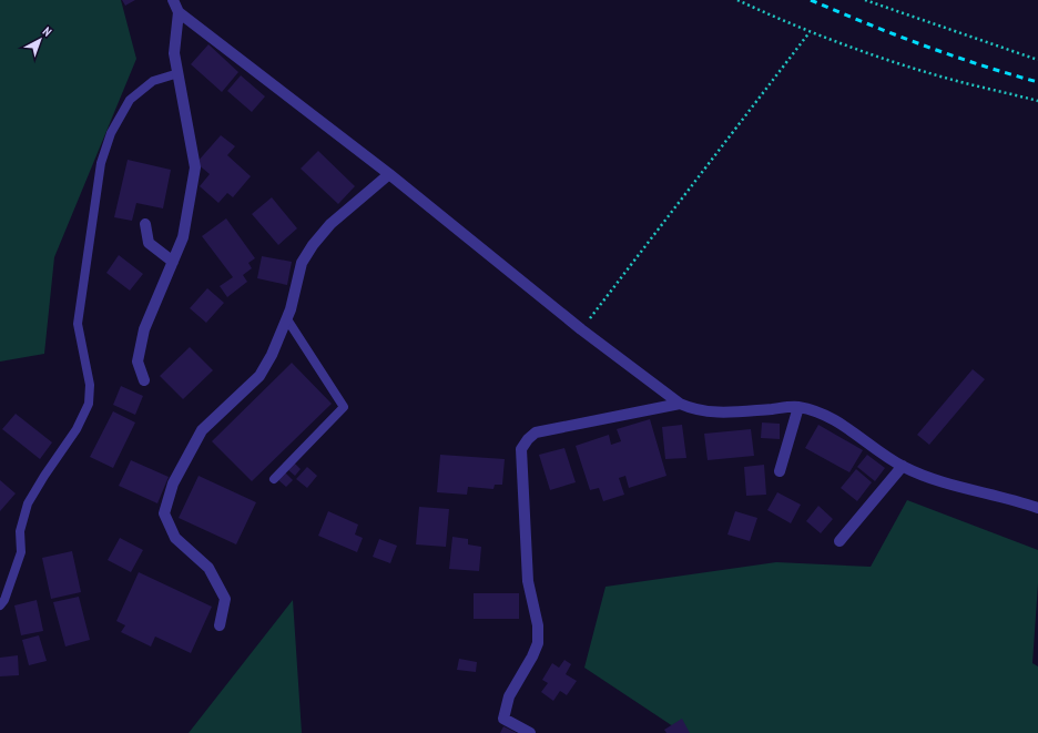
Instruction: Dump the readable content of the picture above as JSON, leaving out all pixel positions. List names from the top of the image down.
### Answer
{
  "north": "top right"
}
